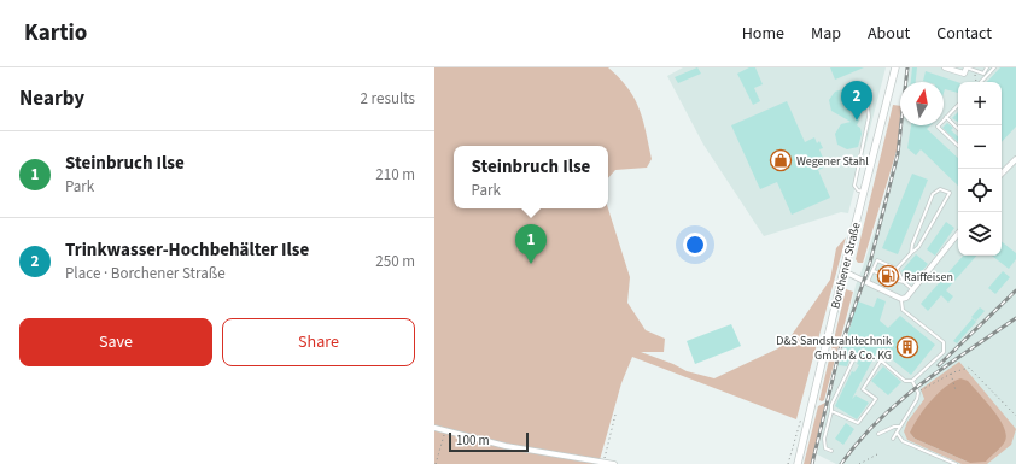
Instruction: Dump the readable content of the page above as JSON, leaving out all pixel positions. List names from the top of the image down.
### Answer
{
  "streets": {
    "main road": ["Borchener Straße"]
  },
  "places": {
    "shop": ["Wegener Stahl"],
    "fuel station": ["Raiffeisen"],
    "building": ["D&S Sandstrahltechnik GmbH & Co. KG"]
  },
  "scale_bar": "100 m",
  "north": "top",
  "page": {
    "header": "Kartio",
    "nav": [
      "Home",
      "Map",
      "About",
      "Contact"
    ],
    "heading": ["Nearby", "2 results"],
    "pins": ["2", "1"],
    "map_buttons": ["+", "−"],
    "list": [
      {
        "mark": "1",
        "name": "Steinbruch Ilse",
        "note": "Park",
        "value": "210 m"
      },
      {
        "mark": "2",
        "name": "Trinkwasser-Hochbehälter Ilse",
        "note": "Place · Borchener Straße",
        "value": "250 m"
      }
    ],
    "popup": ["Steinbruch Ilse", "Park"],
    "buttons": ["Save", "Share"],
    "scale": "100 m"
  }
}
